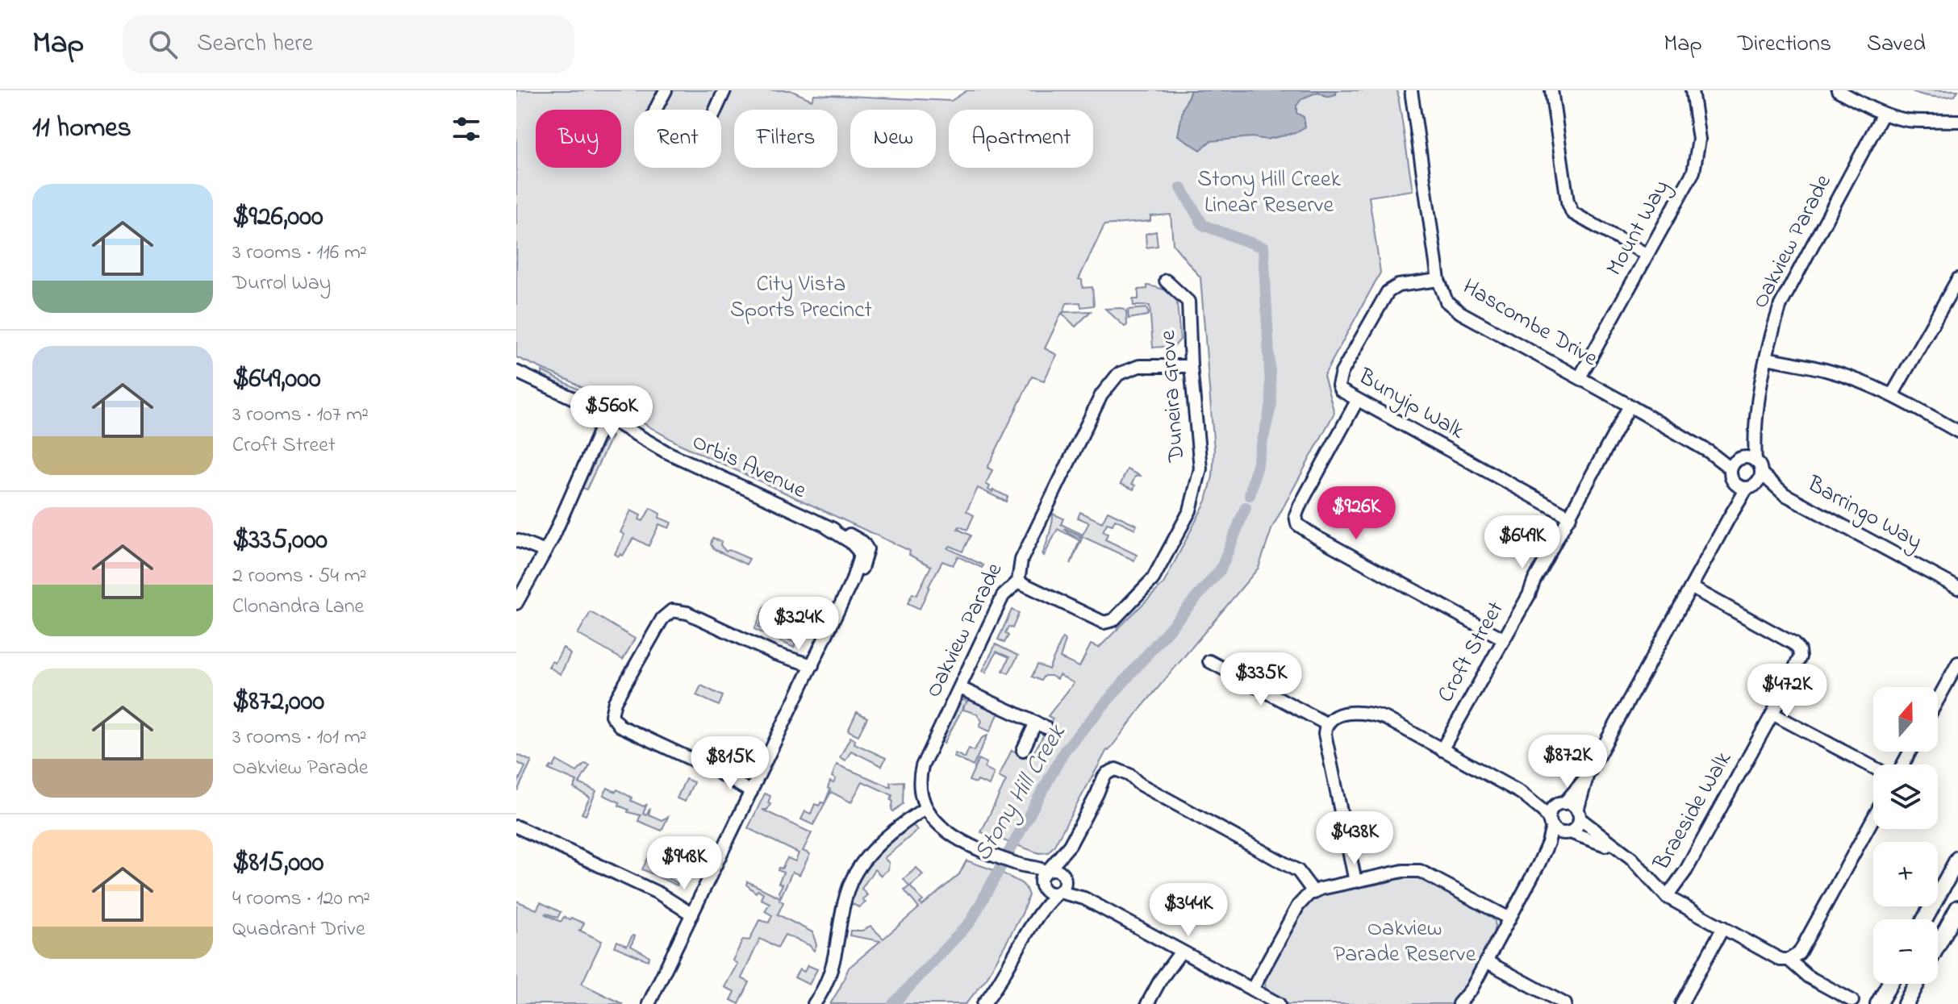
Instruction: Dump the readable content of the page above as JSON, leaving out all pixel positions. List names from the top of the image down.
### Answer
{
  "streets": {
    "street": [
      "Mount Way",
      "Oakview Parade",
      "Hascombe Drive",
      "Duneira Grove",
      "Bunyip Walk",
      "Orbis Avenue",
      "Barringo Way",
      "Croft Street",
      "Braeside Walk"
    ]
  },
  "crossings": [
    ["Mount Way", "Hascombe Drive"],
    ["Oakview Parade", "Hascombe Drive"],
    ["Oakview Parade", "Duneira Grove"],
    ["Oakview Parade", "Barringo Way"],
    ["Hascombe Drive", "Bunyip Walk"],
    ["Hascombe Drive", "Barringo Way"],
    ["Hascombe Drive", "Croft Street"],
    ["Bunyip Walk", "Croft Street"]
  ],
  "water": ["Stony Hill Creek"],
  "parks": ["Stony Hill Creek Linear Reserve", "City Vista Sports Precinct", "Oakview Parade Reserve"],
  "north": "top",
  "page": {
    "header": "Map",
    "search": "Search here",
    "nav": ["Map", "Directions", "Saved"],
    "heading": "11 homes",
    "chip": [
      "Buy",
      "Rent",
      "Filters",
      "New",
      "Apartment"
    ],
    "list": [
      {
        "name": "$926,000",
        "note": "3 rooms · 116 m² · Durrol Way"
      },
      {
        "name": "$649,000",
        "note": "3 rooms · 107 m² · Croft Street"
      },
      {
        "name": "$335,000",
        "note": "2 rooms · 54 m² · Clonandra Lane"
      },
      {
        "name": "$872,000",
        "note": "3 rooms · 101 m² · Oakview Parade"
      },
      {
        "name": "$815,000",
        "note": "4 rooms · 120 m² · Quadrant Drive"
      }
    ],
    "price": [
      "$560K",
      "$926K",
      "$649K",
      "$324K",
      "$335K",
      "$472K",
      "$872K",
      "$815K",
      "$438K",
      "$948K",
      "$344K"
    ],
    "map_buttons": ["+", "−"]
  }
}
